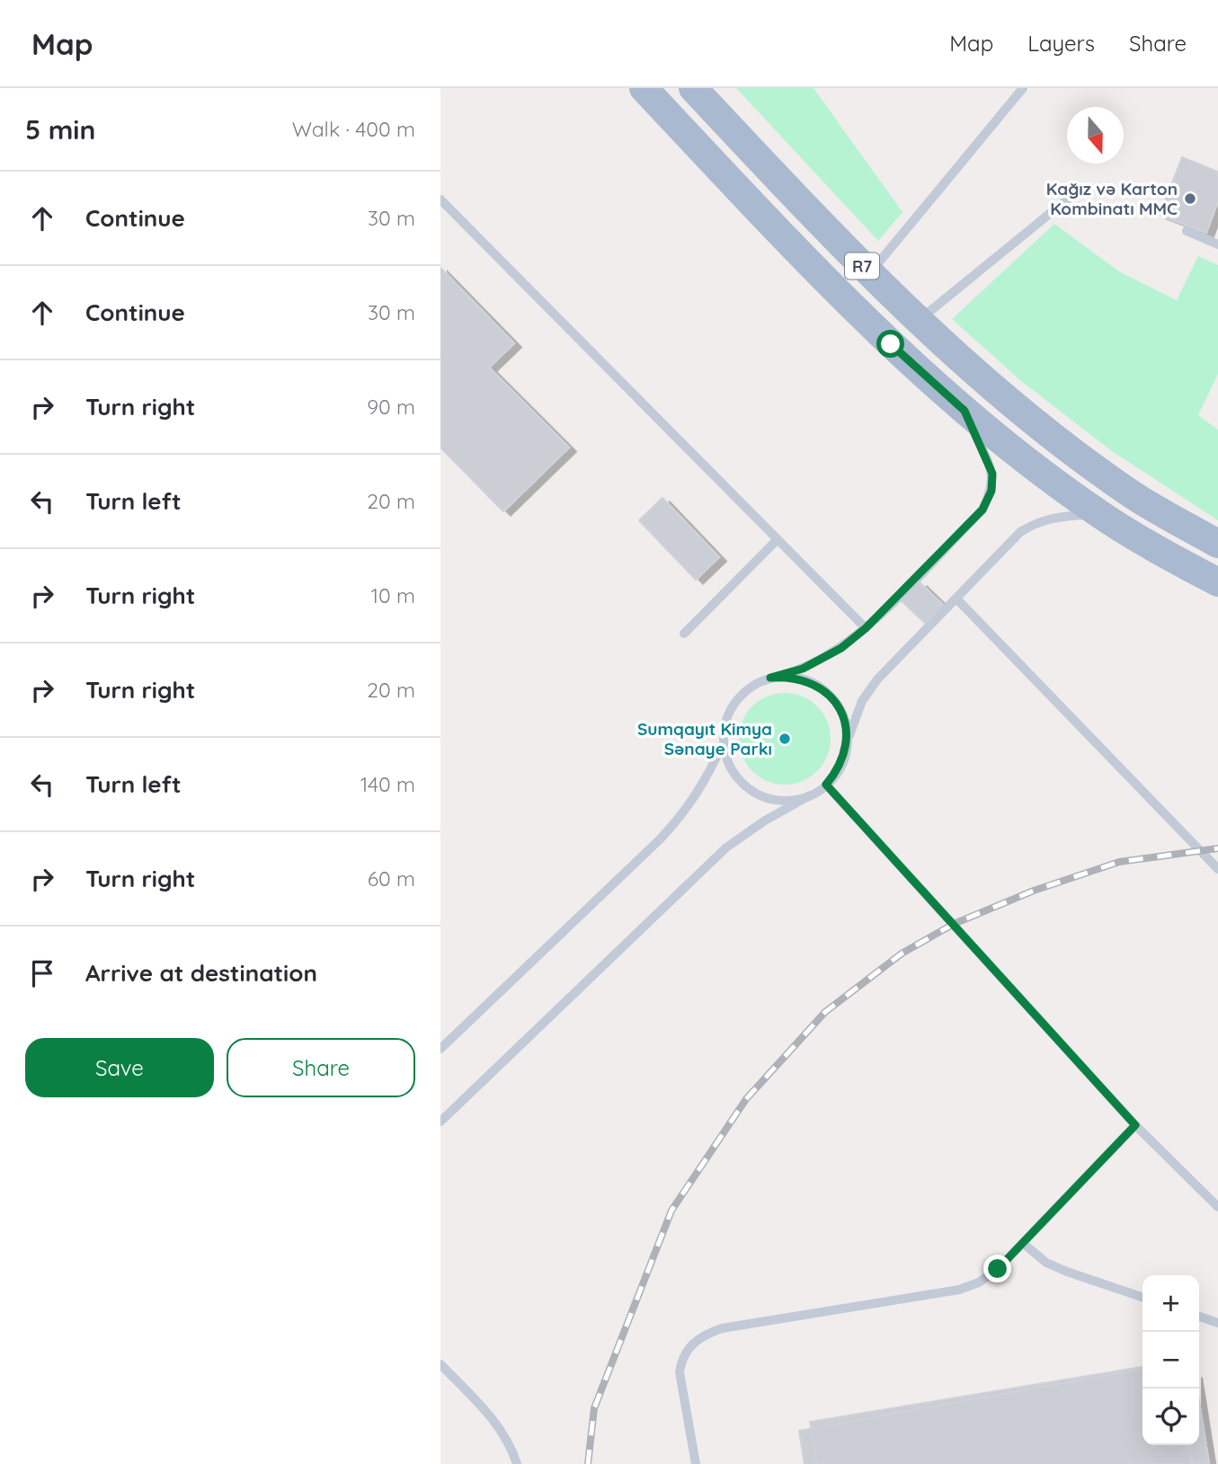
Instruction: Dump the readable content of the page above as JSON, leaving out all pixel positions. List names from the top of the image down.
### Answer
{
  "streets": {
    "main road": ["R7"]
  },
  "places": ["Kağız və Karton Kombinatı MMC", "Sumqayıt Kimya Sənaye Parkı"],
  "north": "bottom",
  "page": {
    "header": "Map",
    "nav": ["Map", "Layers", "Share"],
    "heading": ["5 min", "Walk · 400 m"],
    "list": [
      ["Continue", "30 m"],
      ["Continue", "30 m"],
      ["Turn right", "90 m"],
      ["Turn left", "20 m"],
      ["Turn right", "10 m"],
      ["Turn right", "20 m"],
      ["Turn left", "140 m"],
      ["Turn right", "60 m"],
      "Arrive at destination"
    ],
    "buttons": ["Save", "Share"],
    "map_buttons": ["+", "−"]
  }
}
